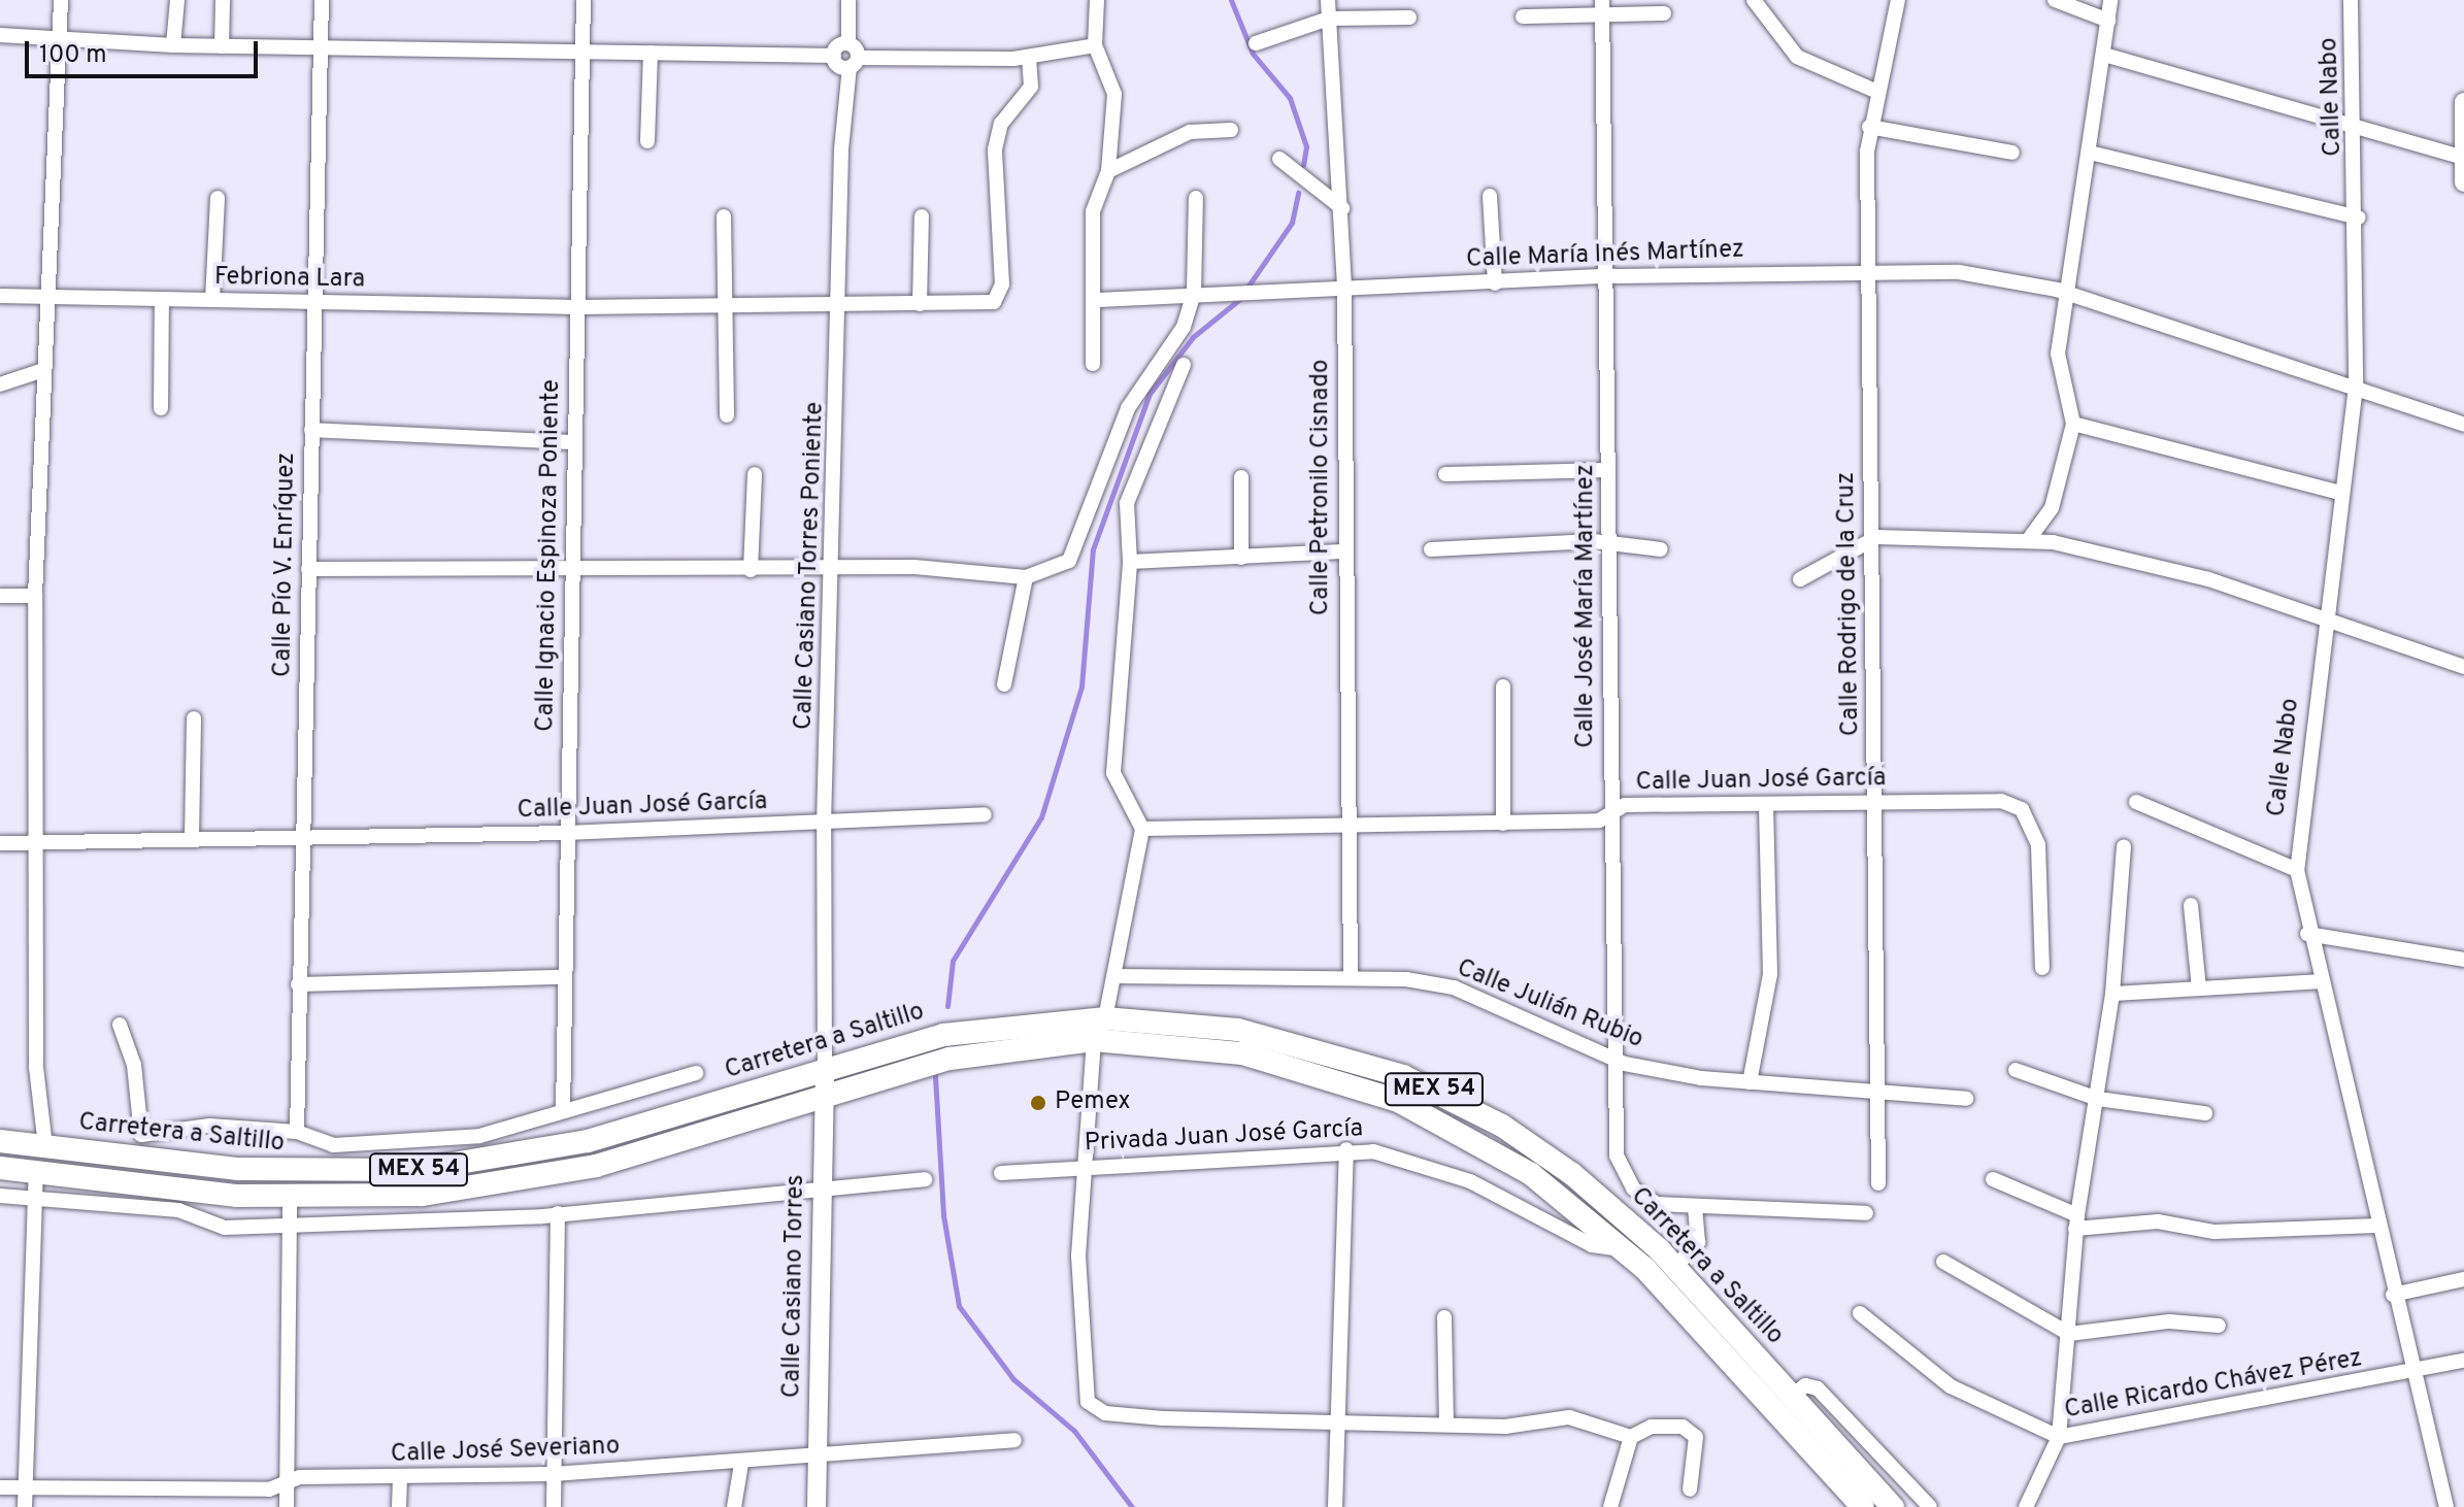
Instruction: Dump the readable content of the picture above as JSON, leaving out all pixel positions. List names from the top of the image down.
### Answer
{
  "streets": {
    "main road": ["Carretera a Saltillo", "MEX 54"],
    "street": [
      "Calle Nabo",
      "Calle María Inés Martínez",
      "Febriona Lara",
      "Calle Petronilo Cisnado",
      "Calle Ignacio Espinoza Poniente",
      "Calle Pío V. Enríquez",
      "Calle Casiano Torres Poniente",
      "Calle Rodrigo de la Cruz",
      "Calle José María Martínez",
      "Calle Juan José García",
      "Calle Julián Rubio",
      "Privada Juan José García",
      "Calle Casiano Torres",
      "Calle Ricardo Chávez Pérez",
      "Calle José Severiano"
    ]
  },
  "crossings": [
    ["Calle Nabo", "Calle María Inés Martínez"],
    ["Calle Nabo", "Calle Ricardo Chávez Pérez"],
    ["Calle María Inés Martínez", "Calle Petronilo Cisnado"],
    ["Calle María Inés Martínez", "Calle Rodrigo de la Cruz"],
    ["Calle María Inés Martínez", "Calle José María Martínez"],
    ["Febriona Lara", "Calle Ignacio Espinoza Poniente"],
    ["Febriona Lara", "Calle Pío V. Enríquez"],
    ["Calle Petronilo Cisnado", "Calle Juan José García"],
    ["Calle Petronilo Cisnado", "Calle Julián Rubio"],
    ["Calle Ignacio Espinoza Poniente", "Calle Juan José García"],
    ["Calle Pío V. Enríquez", "Calle Juan José García"],
    ["Calle Casiano Torres Poniente", "Calle Juan José García"],
    ["Calle Casiano Torres Poniente", "Carretera a Saltillo"],
    ["Calle Casiano Torres Poniente", "Calle Casiano Torres"],
    ["Calle Rodrigo de la Cruz", "Calle Juan José García"],
    ["Calle Rodrigo de la Cruz", "Calle Julián Rubio"],
    ["Calle José María Martínez", "Calle Juan José García"],
    ["Calle José María Martínez", "Calle Julián Rubio"],
    ["Carretera a Saltillo", "Privada Juan José García"],
    ["Carretera a Saltillo", "Calle Casiano Torres"],
    ["Calle Casiano Torres", "Calle José Severiano"]
  ],
  "places": ["Pemex"],
  "scale_bar": "100 m"
}
